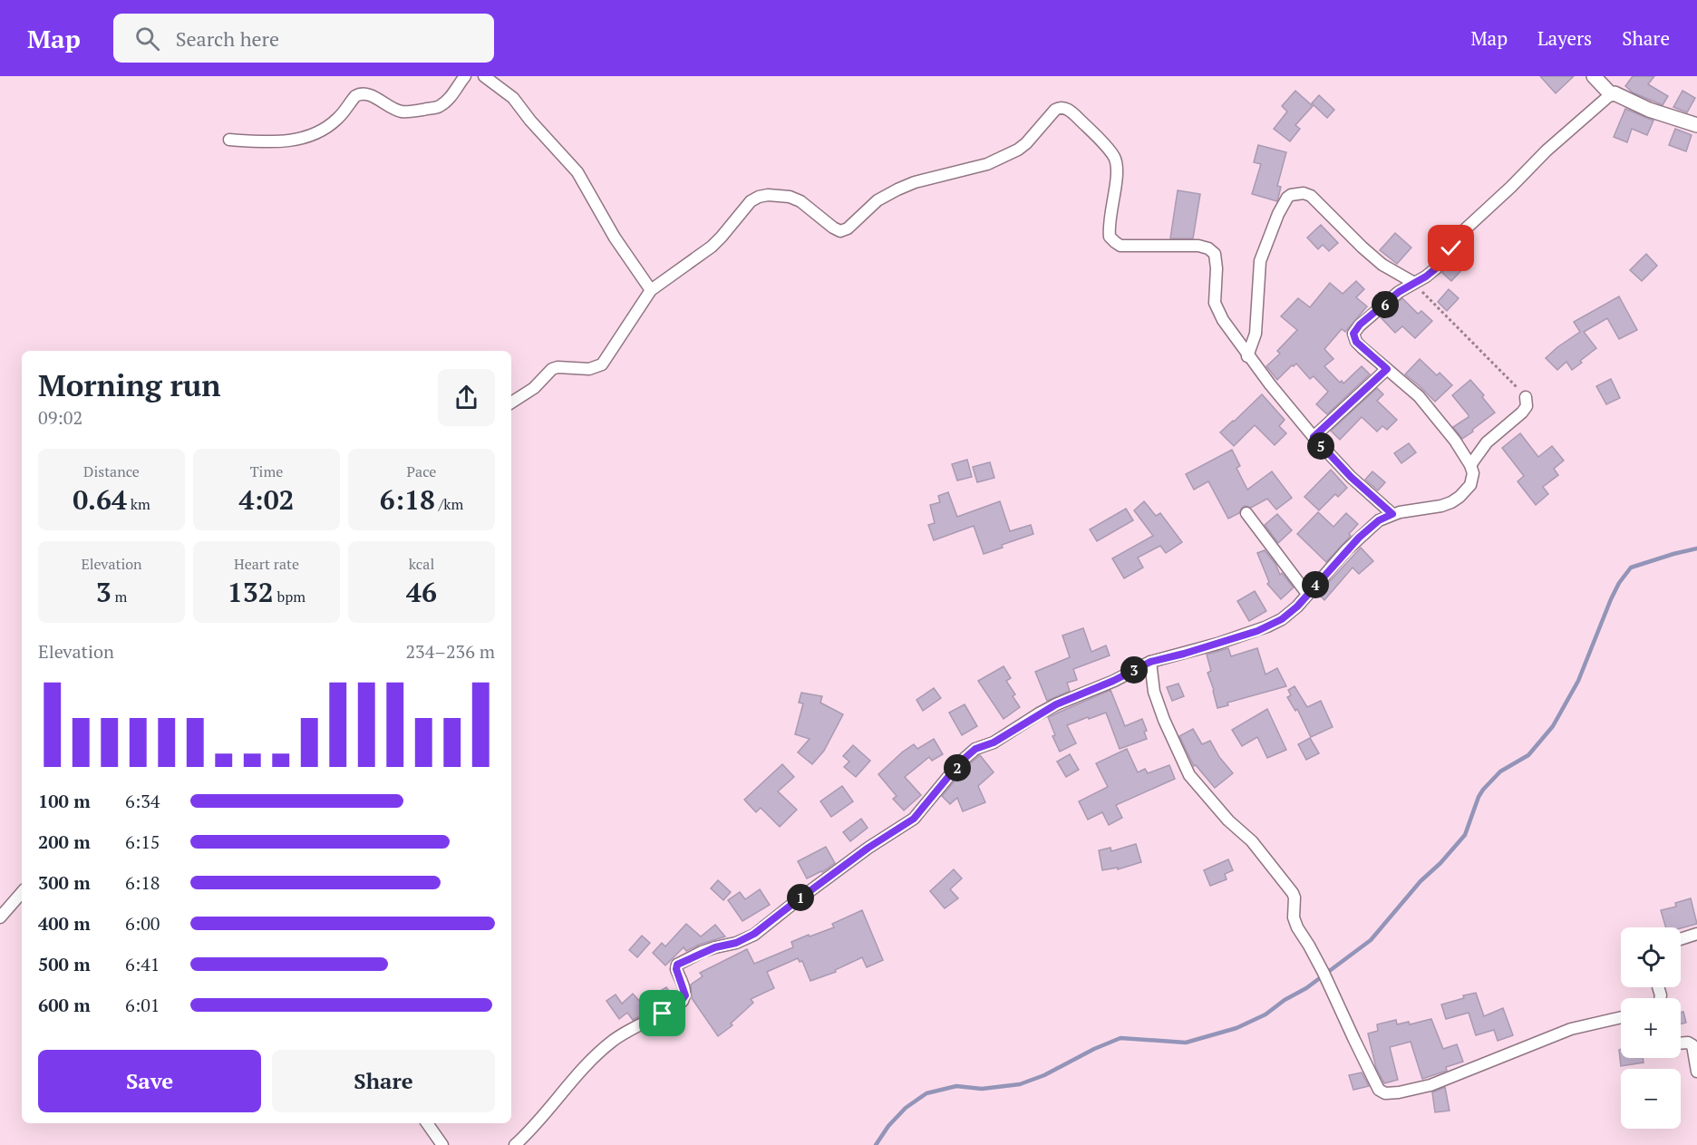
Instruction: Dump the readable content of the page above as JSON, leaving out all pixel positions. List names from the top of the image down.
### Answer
{
  "page": {
    "header": "Map",
    "search": "Search here",
    "nav": ["Map", "Layers", "Share"],
    "pins": [
      "6",
      "5",
      "4",
      "3",
      "2",
      "1"
    ],
    "heading": ["Morning run", "09:02"],
    "stats": [
      ["Distance", "0.64 km"],
      ["Time", "4:02"],
      ["Pace", "6:18 /km"],
      ["Elevation", "3 m"],
      ["Heart rate", "132 bpm"],
      ["kcal", "46"]
    ],
    "chart": ["Elevation", "234–236 m"],
    "list": [
      {
        "name": "100 m",
        "note": "6:34"
      },
      {
        "name": "200 m",
        "note": "6:15"
      },
      {
        "name": "300 m",
        "note": "6:18"
      },
      {
        "name": "400 m",
        "note": "6:00"
      },
      {
        "name": "500 m",
        "note": "6:41"
      },
      {
        "name": "600 m",
        "note": "6:01"
      }
    ],
    "map_buttons": ["+", "−"],
    "buttons": ["Save", "Share"]
  }
}
